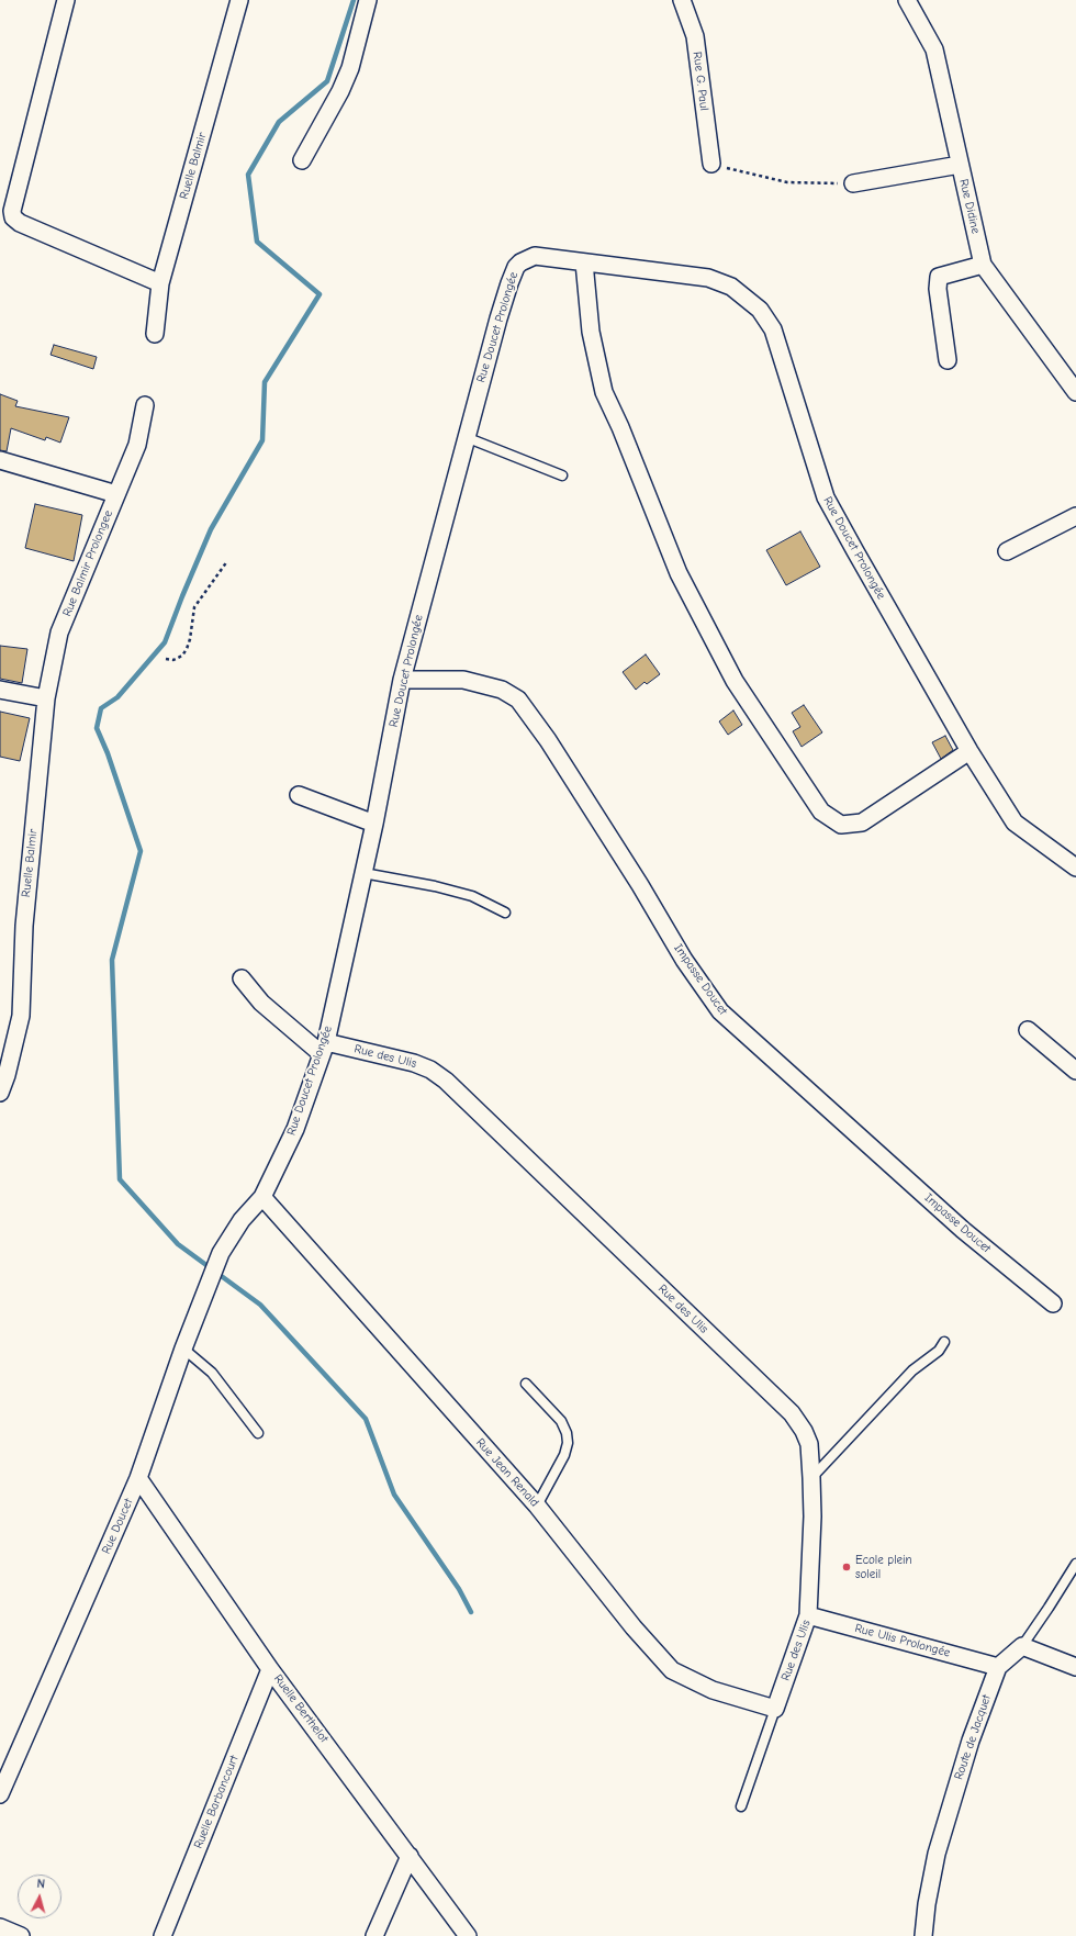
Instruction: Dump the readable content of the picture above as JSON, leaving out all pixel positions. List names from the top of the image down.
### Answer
{
  "streets": {
    "street": [
      "Rue G. Paul",
      "Ruelle Balmir",
      "Rue Didine",
      "Rue Doucet Prolongée",
      "Rue Balmir Prolongee",
      "Impasse Doucet",
      "Rue des Ulis",
      "Rue Jean Renald",
      "Rue Doucet",
      "Rue Ulis Prolongée",
      "Ruelle Berthelot",
      "Route de Jacquet",
      "Ruelle Barbancourt"
    ]
  },
  "crossings": [
    ["Ruelle Balmir", "Rue Balmir Prolongee"],
    ["Rue Doucet Prolongée", "Impasse Doucet"],
    ["Rue Doucet Prolongée", "Rue des Ulis"],
    ["Rue Doucet Prolongée", "Rue Jean Renald"],
    ["Rue Doucet Prolongée", "Rue Doucet"],
    ["Rue des Ulis", "Rue Jean Renald"],
    ["Rue des Ulis", "Rue Ulis Prolongée"],
    ["Rue Doucet", "Ruelle Berthelot"],
    ["Rue Ulis Prolongée", "Route de Jacquet"],
    ["Ruelle Berthelot", "Ruelle Barbancourt"]
  ],
  "places": ["Ecole plein soleil"],
  "north": "top"
}
